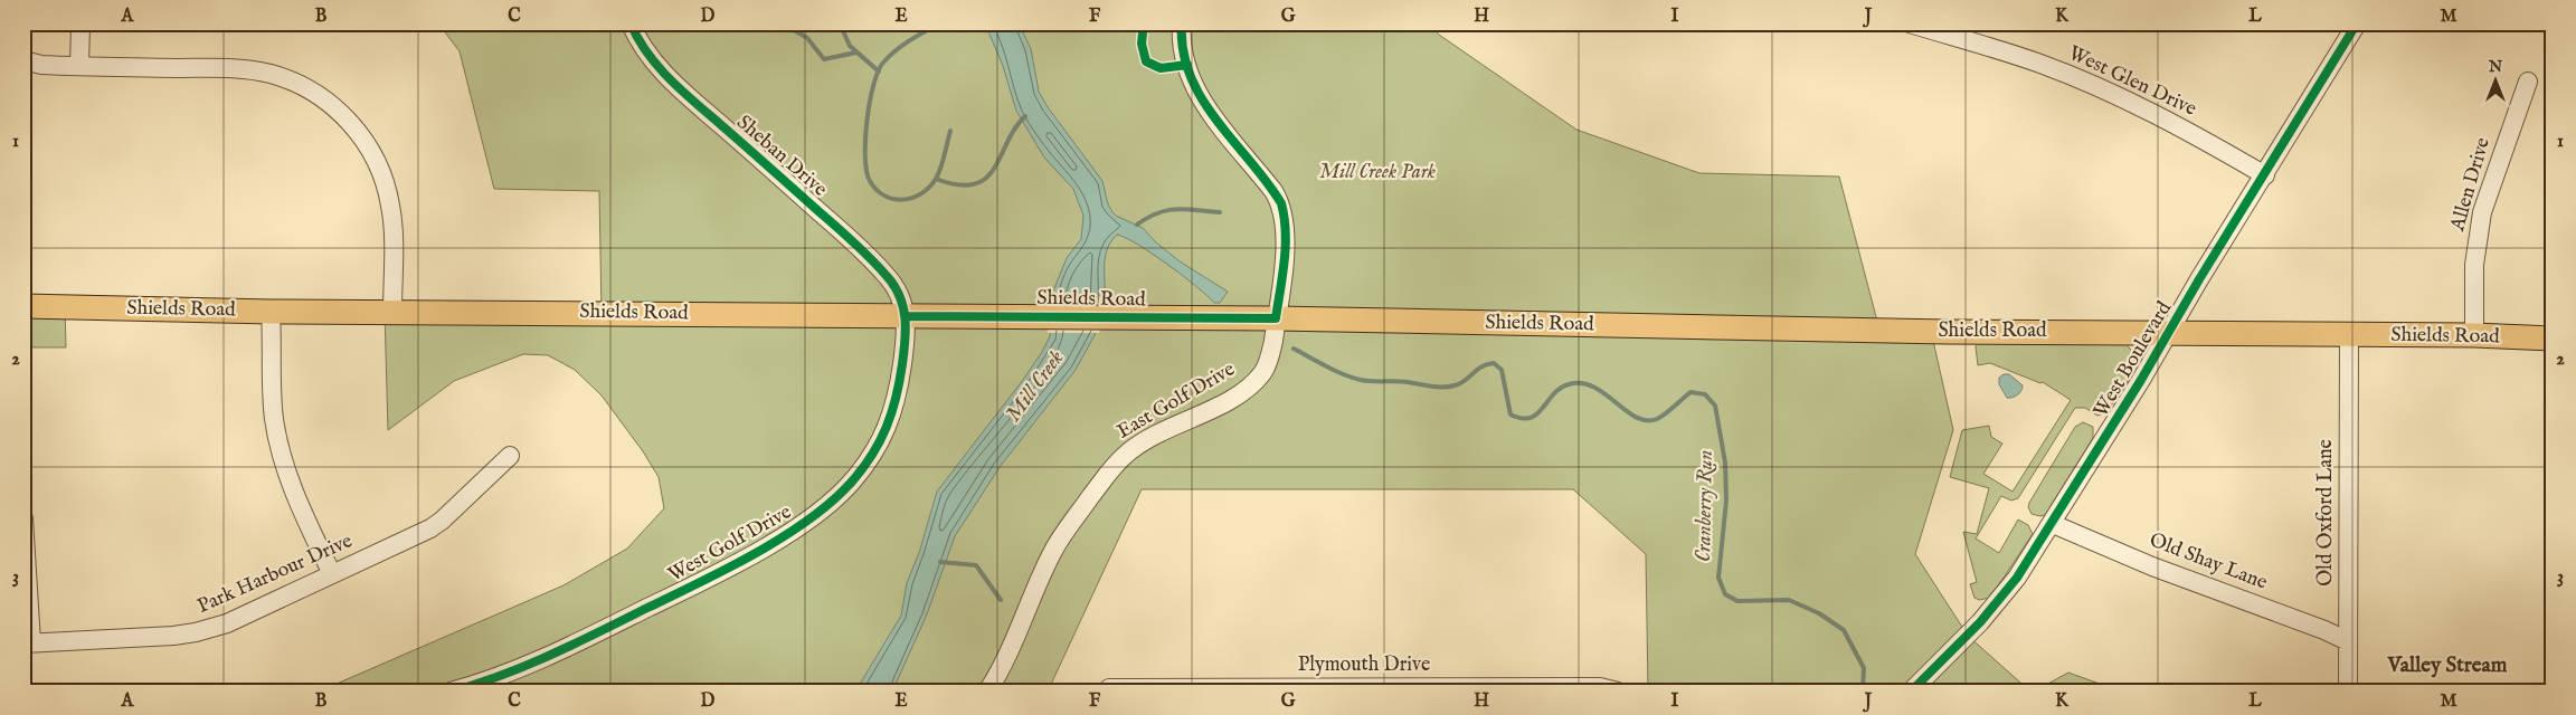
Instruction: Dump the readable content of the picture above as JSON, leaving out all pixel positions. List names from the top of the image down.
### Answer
{
  "streets": {
    "main road": ["Shields Road"],
    "street": [
      "West Glen Drive",
      "Sheban Drive",
      "Allen Drive",
      "West Boulevard",
      "East Golf Drive",
      "Old Oxford Lane",
      "West Golf Drive",
      "Old Shay Lane",
      "Park Harbour Drive",
      "Plymouth Drive"
    ]
  },
  "crossings": [
    ["West Glen Drive", "West Boulevard"],
    ["Sheban Drive", "Shields Road"],
    ["Sheban Drive", "West Golf Drive"],
    ["Allen Drive", "Shields Road"],
    ["Shields Road", "West Boulevard"],
    ["Shields Road", "East Golf Drive"],
    ["Shields Road", "Old Oxford Lane"],
    ["Shields Road", "West Golf Drive"],
    ["West Boulevard", "Old Shay Lane"],
    ["Old Oxford Lane", "Old Shay Lane"]
  ],
  "districts": ["Valley Stream"],
  "water": ["Mill Creek", "Cranberry Run"],
  "parks": ["Mill Creek Park"],
  "north": "top",
  "grid": {
    "columns": [
      "A",
      "B",
      "C",
      "D",
      "E",
      "F",
      "G",
      "H",
      "I",
      "J",
      "K",
      "L",
      "M"
    ],
    "rows": ["1", "2", "3"]
  }
}
